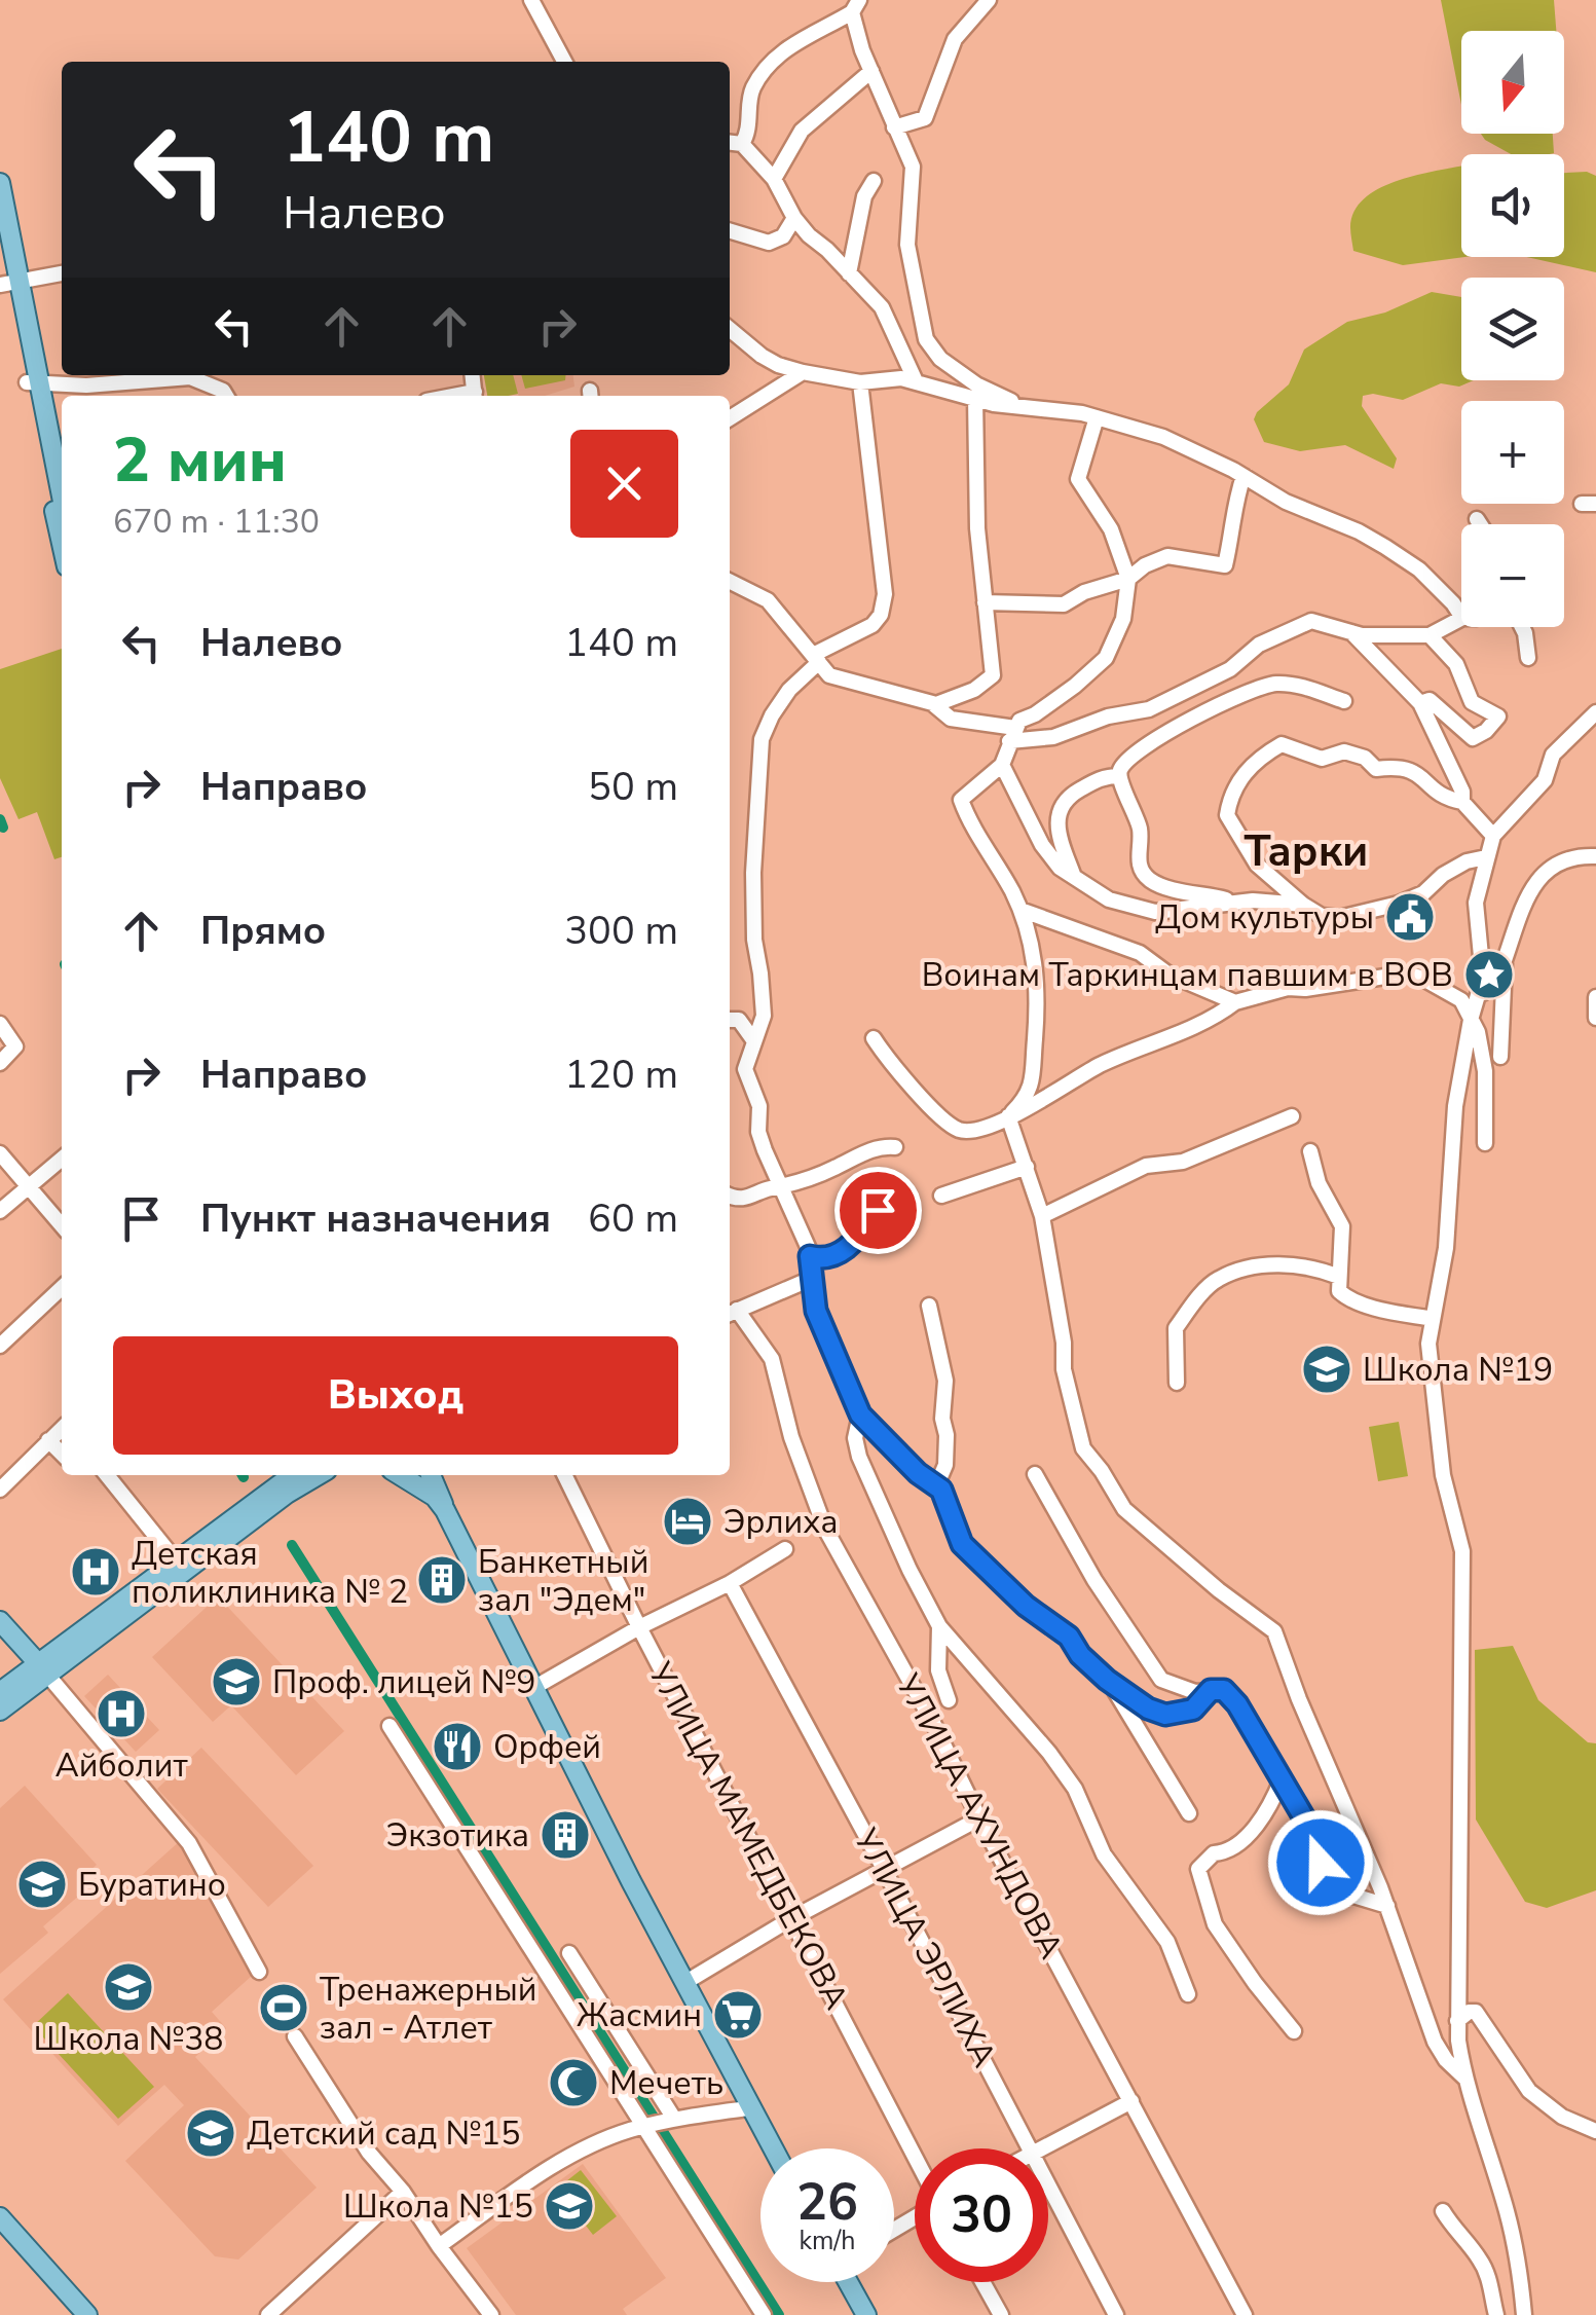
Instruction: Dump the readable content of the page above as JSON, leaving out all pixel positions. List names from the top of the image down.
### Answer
{
  "streets": {
    "street": ["УЛИЦА АХУНДОВА", "УЛИЦА МАМЕДБЕКОВА", "УЛИЦА ЭРЛИХА"]
  },
  "districts": ["Тарки"],
  "places": {
    "public building": ["Дом культуры"],
    "place": ["Воинам Таркинцам павшим в ВОВ"],
    "school or university": [
      "Школа №19",
      "Проф. лицей №9",
      "Буратино",
      "Школа №38",
      "Детский сад №15",
      "Школа №15"
    ],
    "hotel": ["Эрлиха"],
    "hospital": ["Детская поликлиника № 2", "Айболит"],
    "building": ["Банкетный зал \"Эдем\"", "Экзотика"],
    "restaurant": ["Орфей"],
    "sports": ["Тренажерный зал - Атлет"],
    "supermarket": ["Жасмин"],
    "mosque": ["Мечеть"]
  },
  "north": "bottom",
  "page": {
    "map_buttons": ["+", "−"],
    "turn": ["140 m", "Налево"],
    "heading": ["2 мин", "670 m · 11:30"],
    "list": [
      {
        "name": "Налево",
        "value": "140 m"
      },
      {
        "name": "Направо",
        "value": "50 m"
      },
      {
        "name": "Прямо",
        "value": "300 m"
      },
      {
        "name": "Направо",
        "value": "120 m"
      },
      {
        "name": "Пункт назначения",
        "value": "60 m"
      }
    ],
    "buttons": "Выход",
    "speed": "26 km/h",
    "limit": "30"
  }
}
